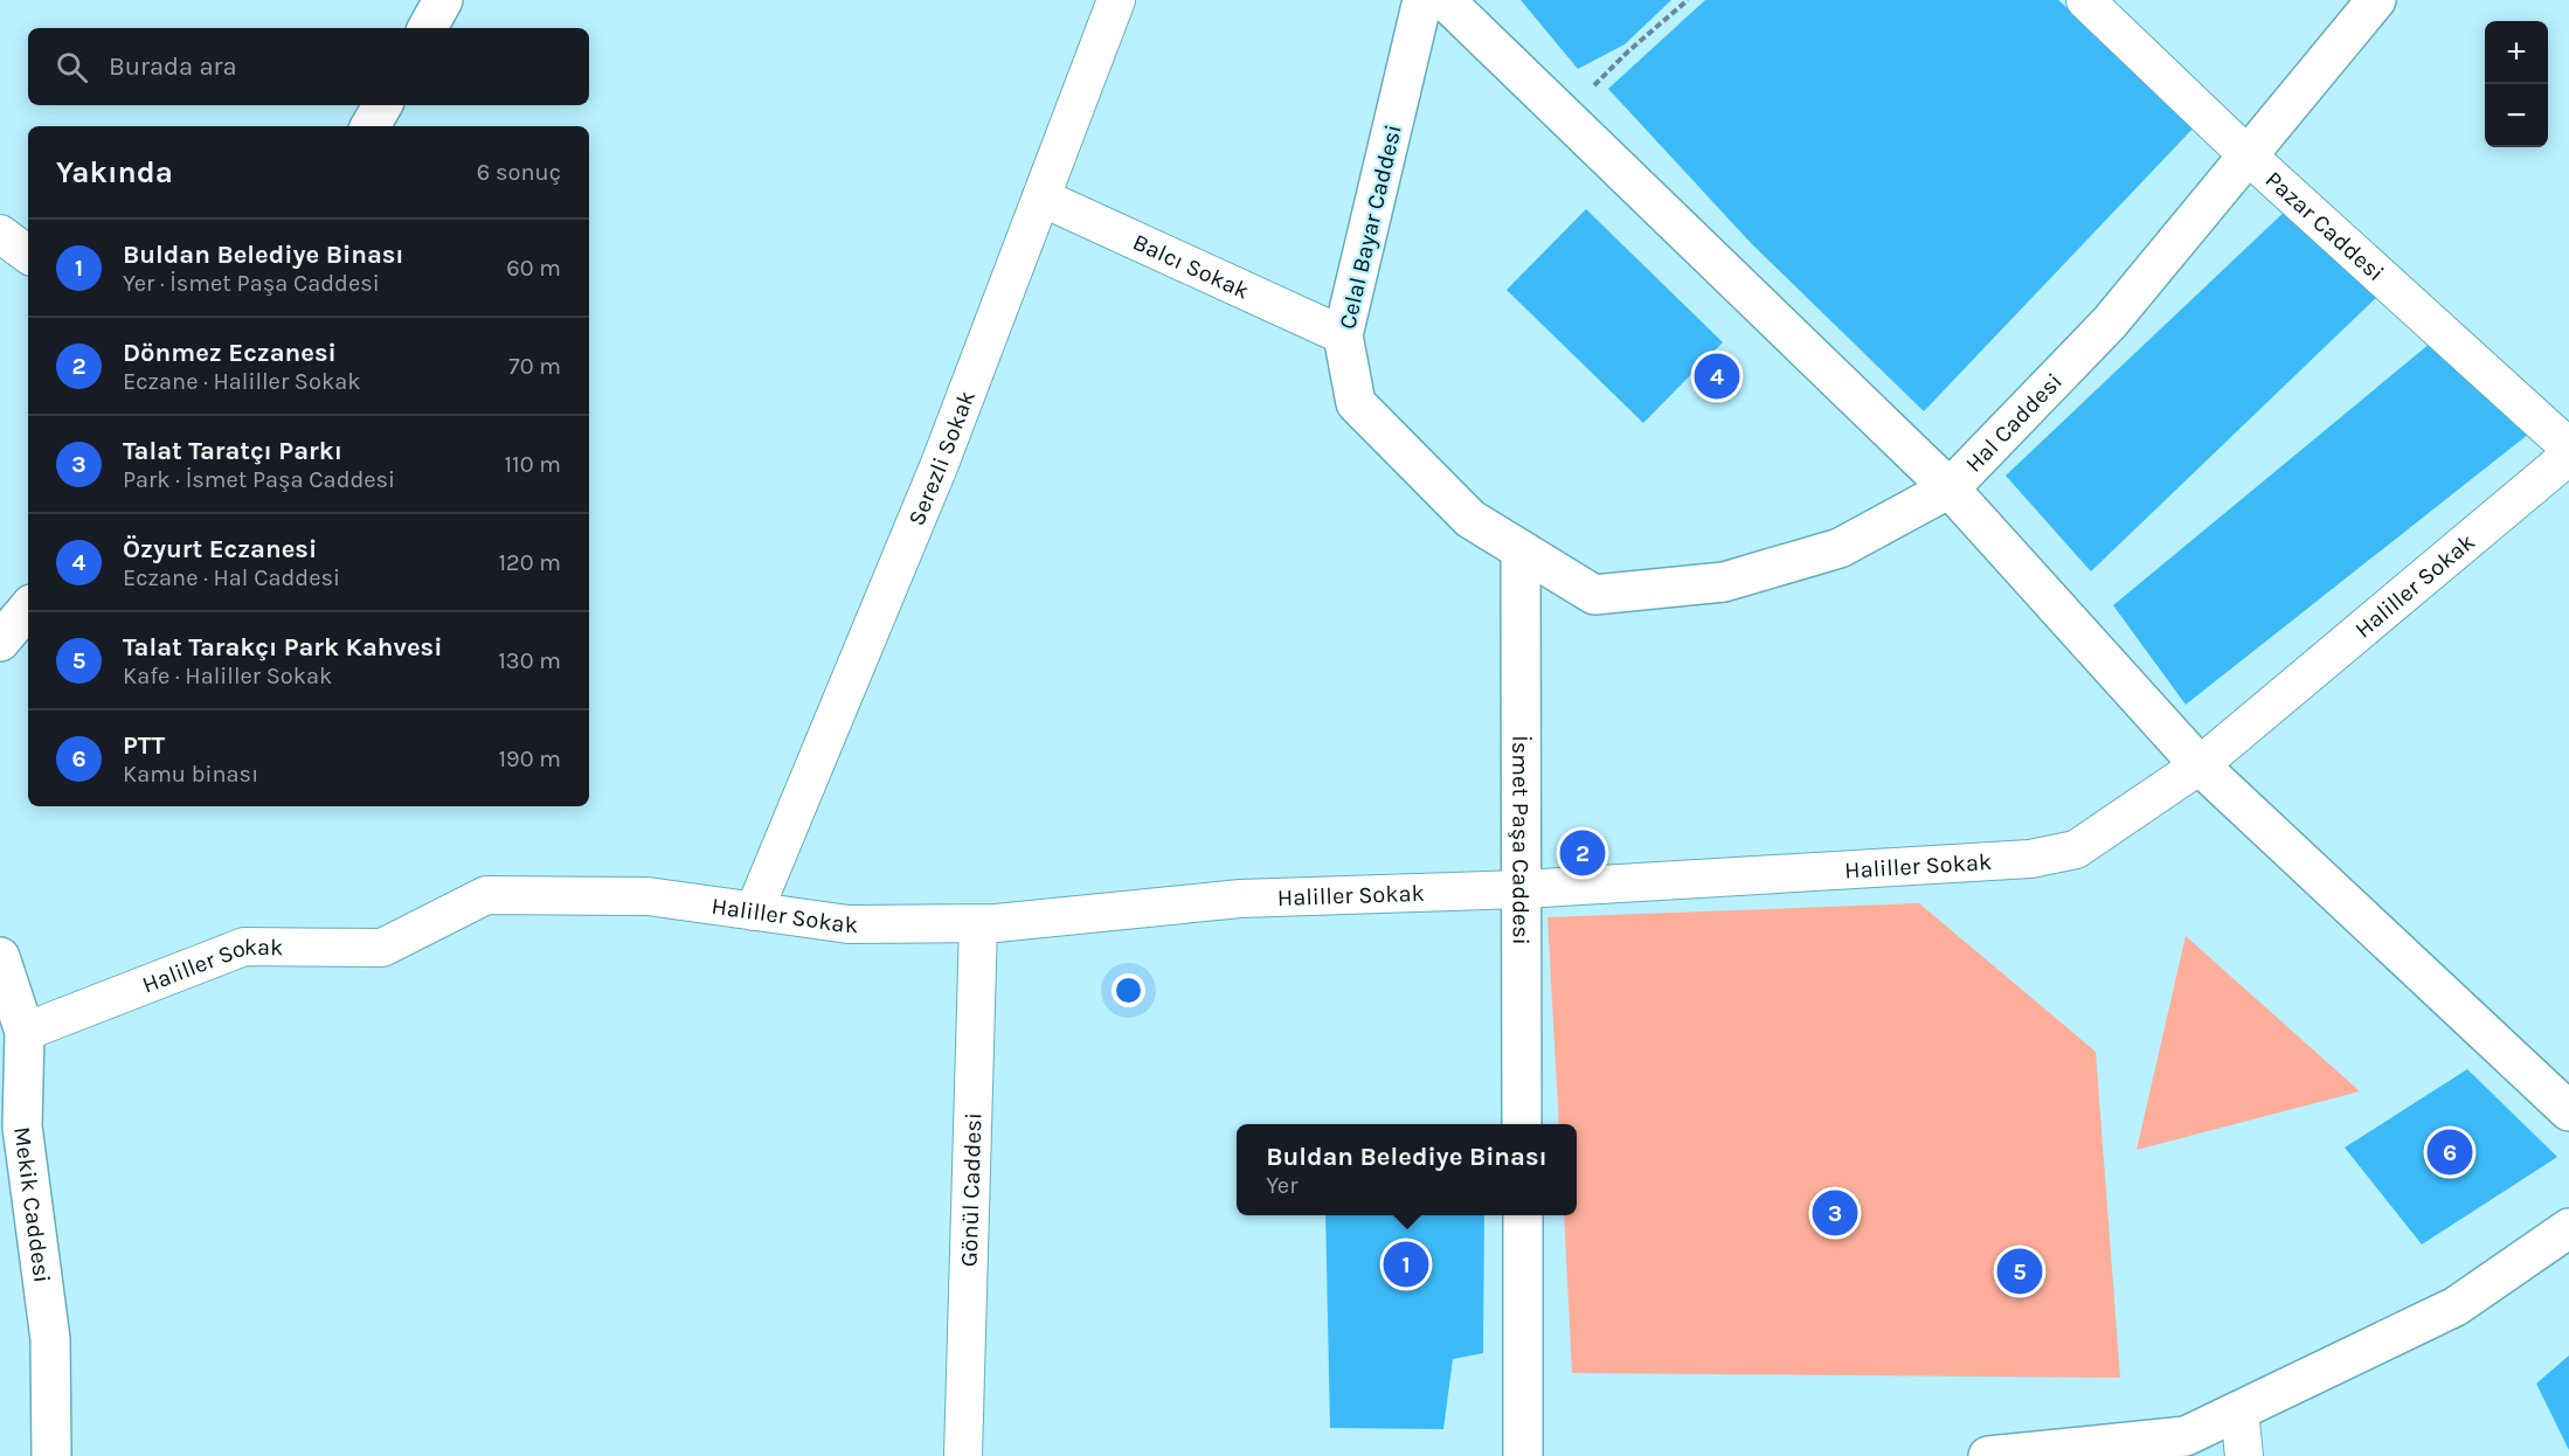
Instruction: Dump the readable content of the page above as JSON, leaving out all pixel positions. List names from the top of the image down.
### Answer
{
  "streets": {
    "street": [
      "Celal Bayar Caddesi",
      "Pazar Caddesi",
      "Balcı Sokak",
      "Hal Caddesi",
      "Serezli Sokak",
      "Haliller Sokak",
      "İsmet Paşa Caddesi",
      "Gönül Caddesi",
      "Mekik Caddesi"
    ]
  },
  "crossings": [
    ["Celal Bayar Caddesi", "Balcı Sokak"],
    ["Celal Bayar Caddesi", "Hal Caddesi"],
    ["Celal Bayar Caddesi", "İsmet Paşa Caddesi"],
    ["Pazar Caddesi", "Hal Caddesi"],
    ["Balcı Sokak", "Serezli Sokak"],
    ["Hal Caddesi", "İsmet Paşa Caddesi"],
    ["Serezli Sokak", "Haliller Sokak"],
    ["Haliller Sokak", "İsmet Paşa Caddesi"],
    ["Haliller Sokak", "Gönül Caddesi"],
    ["Haliller Sokak", "Mekik Caddesi"]
  ],
  "page": {
    "map_buttons": ["+", "−"],
    "search": "Burada ara",
    "heading": ["Yakında", "6 sonuç"],
    "list": [
      {
        "mark": "1",
        "name": "Buldan Belediye Binası",
        "note": "Yer · İsmet Paşa Caddesi",
        "value": "60 m"
      },
      {
        "mark": "2",
        "name": "Dönmez Eczanesi",
        "note": "Eczane · Haliller Sokak",
        "value": "70 m"
      },
      {
        "mark": "3",
        "name": "Talat Taratçı Parkı",
        "note": "Park · İsmet Paşa Caddesi",
        "value": "110 m"
      },
      {
        "mark": "4",
        "name": "Özyurt Eczanesi",
        "note": "Eczane · Hal Caddesi",
        "value": "120 m"
      },
      {
        "mark": "5",
        "name": "Talat Tarakçı Park Kahvesi",
        "note": "Kafe · Haliller Sokak",
        "value": "130 m"
      },
      {
        "mark": "6",
        "name": "PTT",
        "note": "Kamu binası",
        "value": "190 m"
      }
    ],
    "pins": [
      "4",
      "2",
      "6",
      "3",
      "1",
      "5"
    ],
    "popup": ["Buldan Belediye Binası", "Yer"]
  }
}
